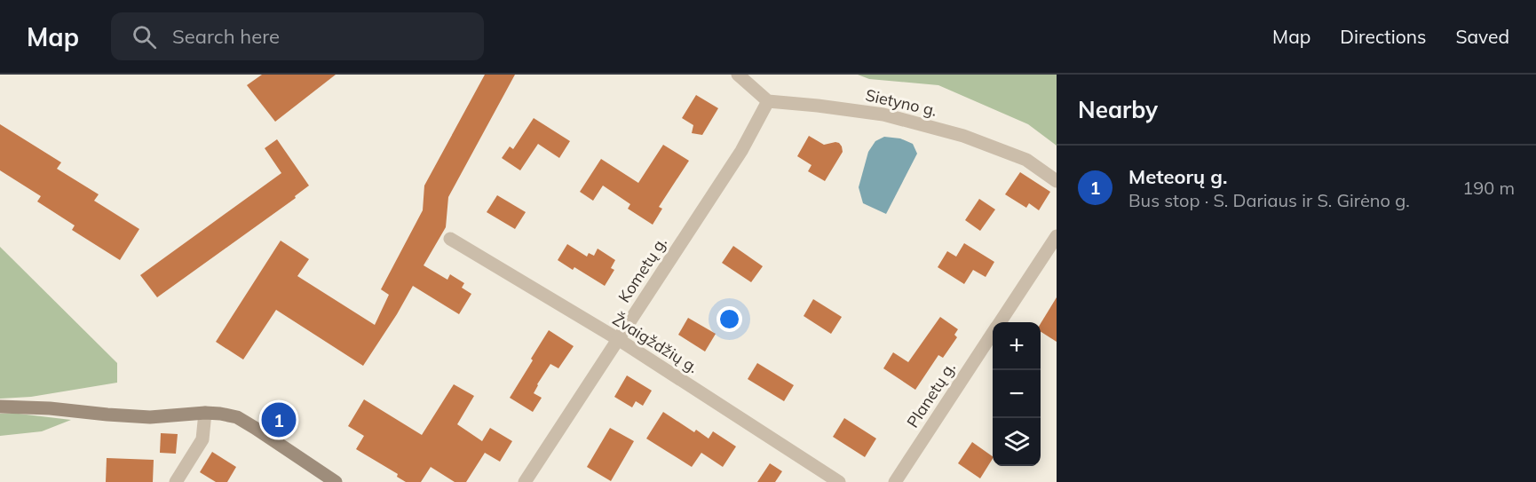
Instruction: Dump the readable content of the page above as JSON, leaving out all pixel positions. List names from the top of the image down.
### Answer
{
  "streets": {
    "street": [
      "Sietyno g.",
      "Kometų g.",
      "Žvaigždžių g.",
      "Planetų g."
    ]
  },
  "crossings": [
    ["Sietyno g.", "Kometų g."],
    ["Kometų g.", "Žvaigždžių g."]
  ],
  "page": {
    "header": "Map",
    "search": "Search here",
    "nav": ["Map", "Directions", "Saved"],
    "heading": "Nearby",
    "list": [
      {
        "mark": "1",
        "name": "Meteorų g.",
        "note": "Bus stop · S. Dariaus ir S. Girėno g.",
        "value": "190 m"
      }
    ],
    "map_buttons": ["+", "−"],
    "pins": "1"
  }
}
